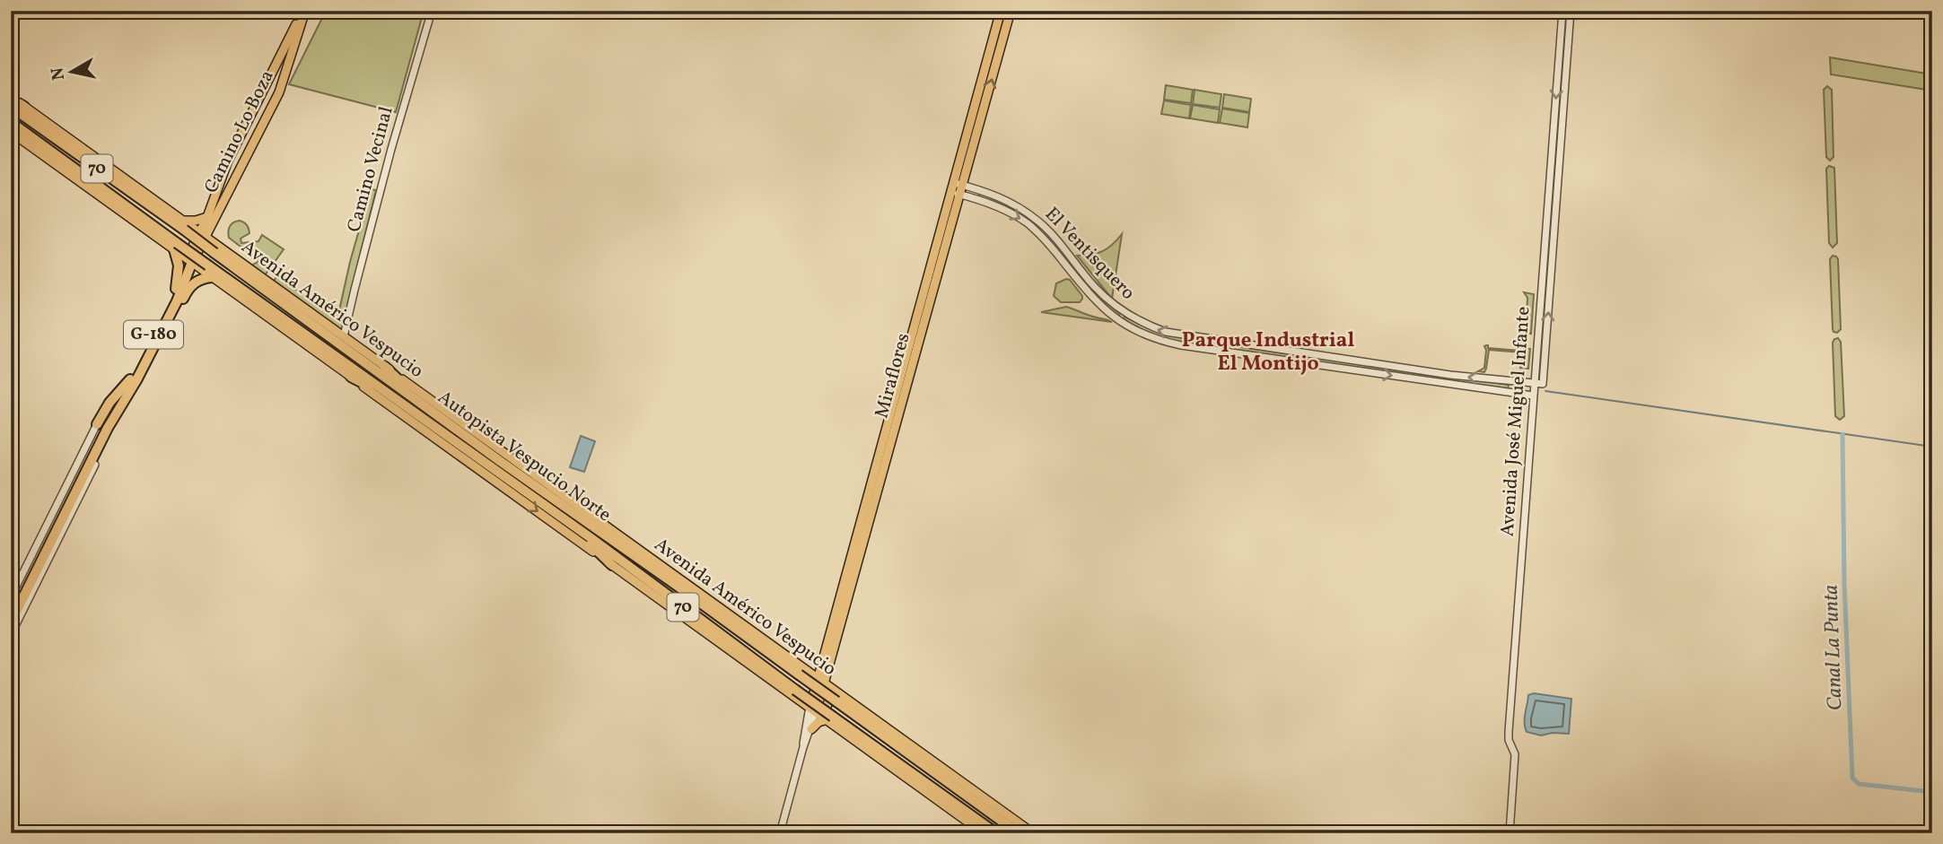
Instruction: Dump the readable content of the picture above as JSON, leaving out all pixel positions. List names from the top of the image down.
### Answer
{
  "streets": {
    "highway": ["70", "G-180", "Autopista Vespucio Norte"],
    "main road": ["Camino Lo Boza", "Avenida Américo Vespucio", "Miraflores"],
    "street": ["Camino Vecinal", "El Ventisquero", "Avenida José Miguel Infante"]
  },
  "crossings": [
    ["Camino Lo Boza", "Avenida Américo Vespucio"],
    ["Camino Lo Boza", "G-180"],
    ["Camino Lo Boza", "Autopista Vespucio Norte"],
    ["Camino Vecinal", "Avenida Américo Vespucio"],
    ["El Ventisquero", "Miraflores"],
    ["El Ventisquero", "Avenida José Miguel Infante"],
    ["Avenida Américo Vespucio", "Miraflores"],
    ["Avenida Américo Vespucio", "Autopista Vespucio Norte"],
    ["G-180", "Autopista Vespucio Norte"]
  ],
  "districts": ["Parque Industrial El Montijo"],
  "water": ["Canal La Punta"],
  "north": "left"
}
